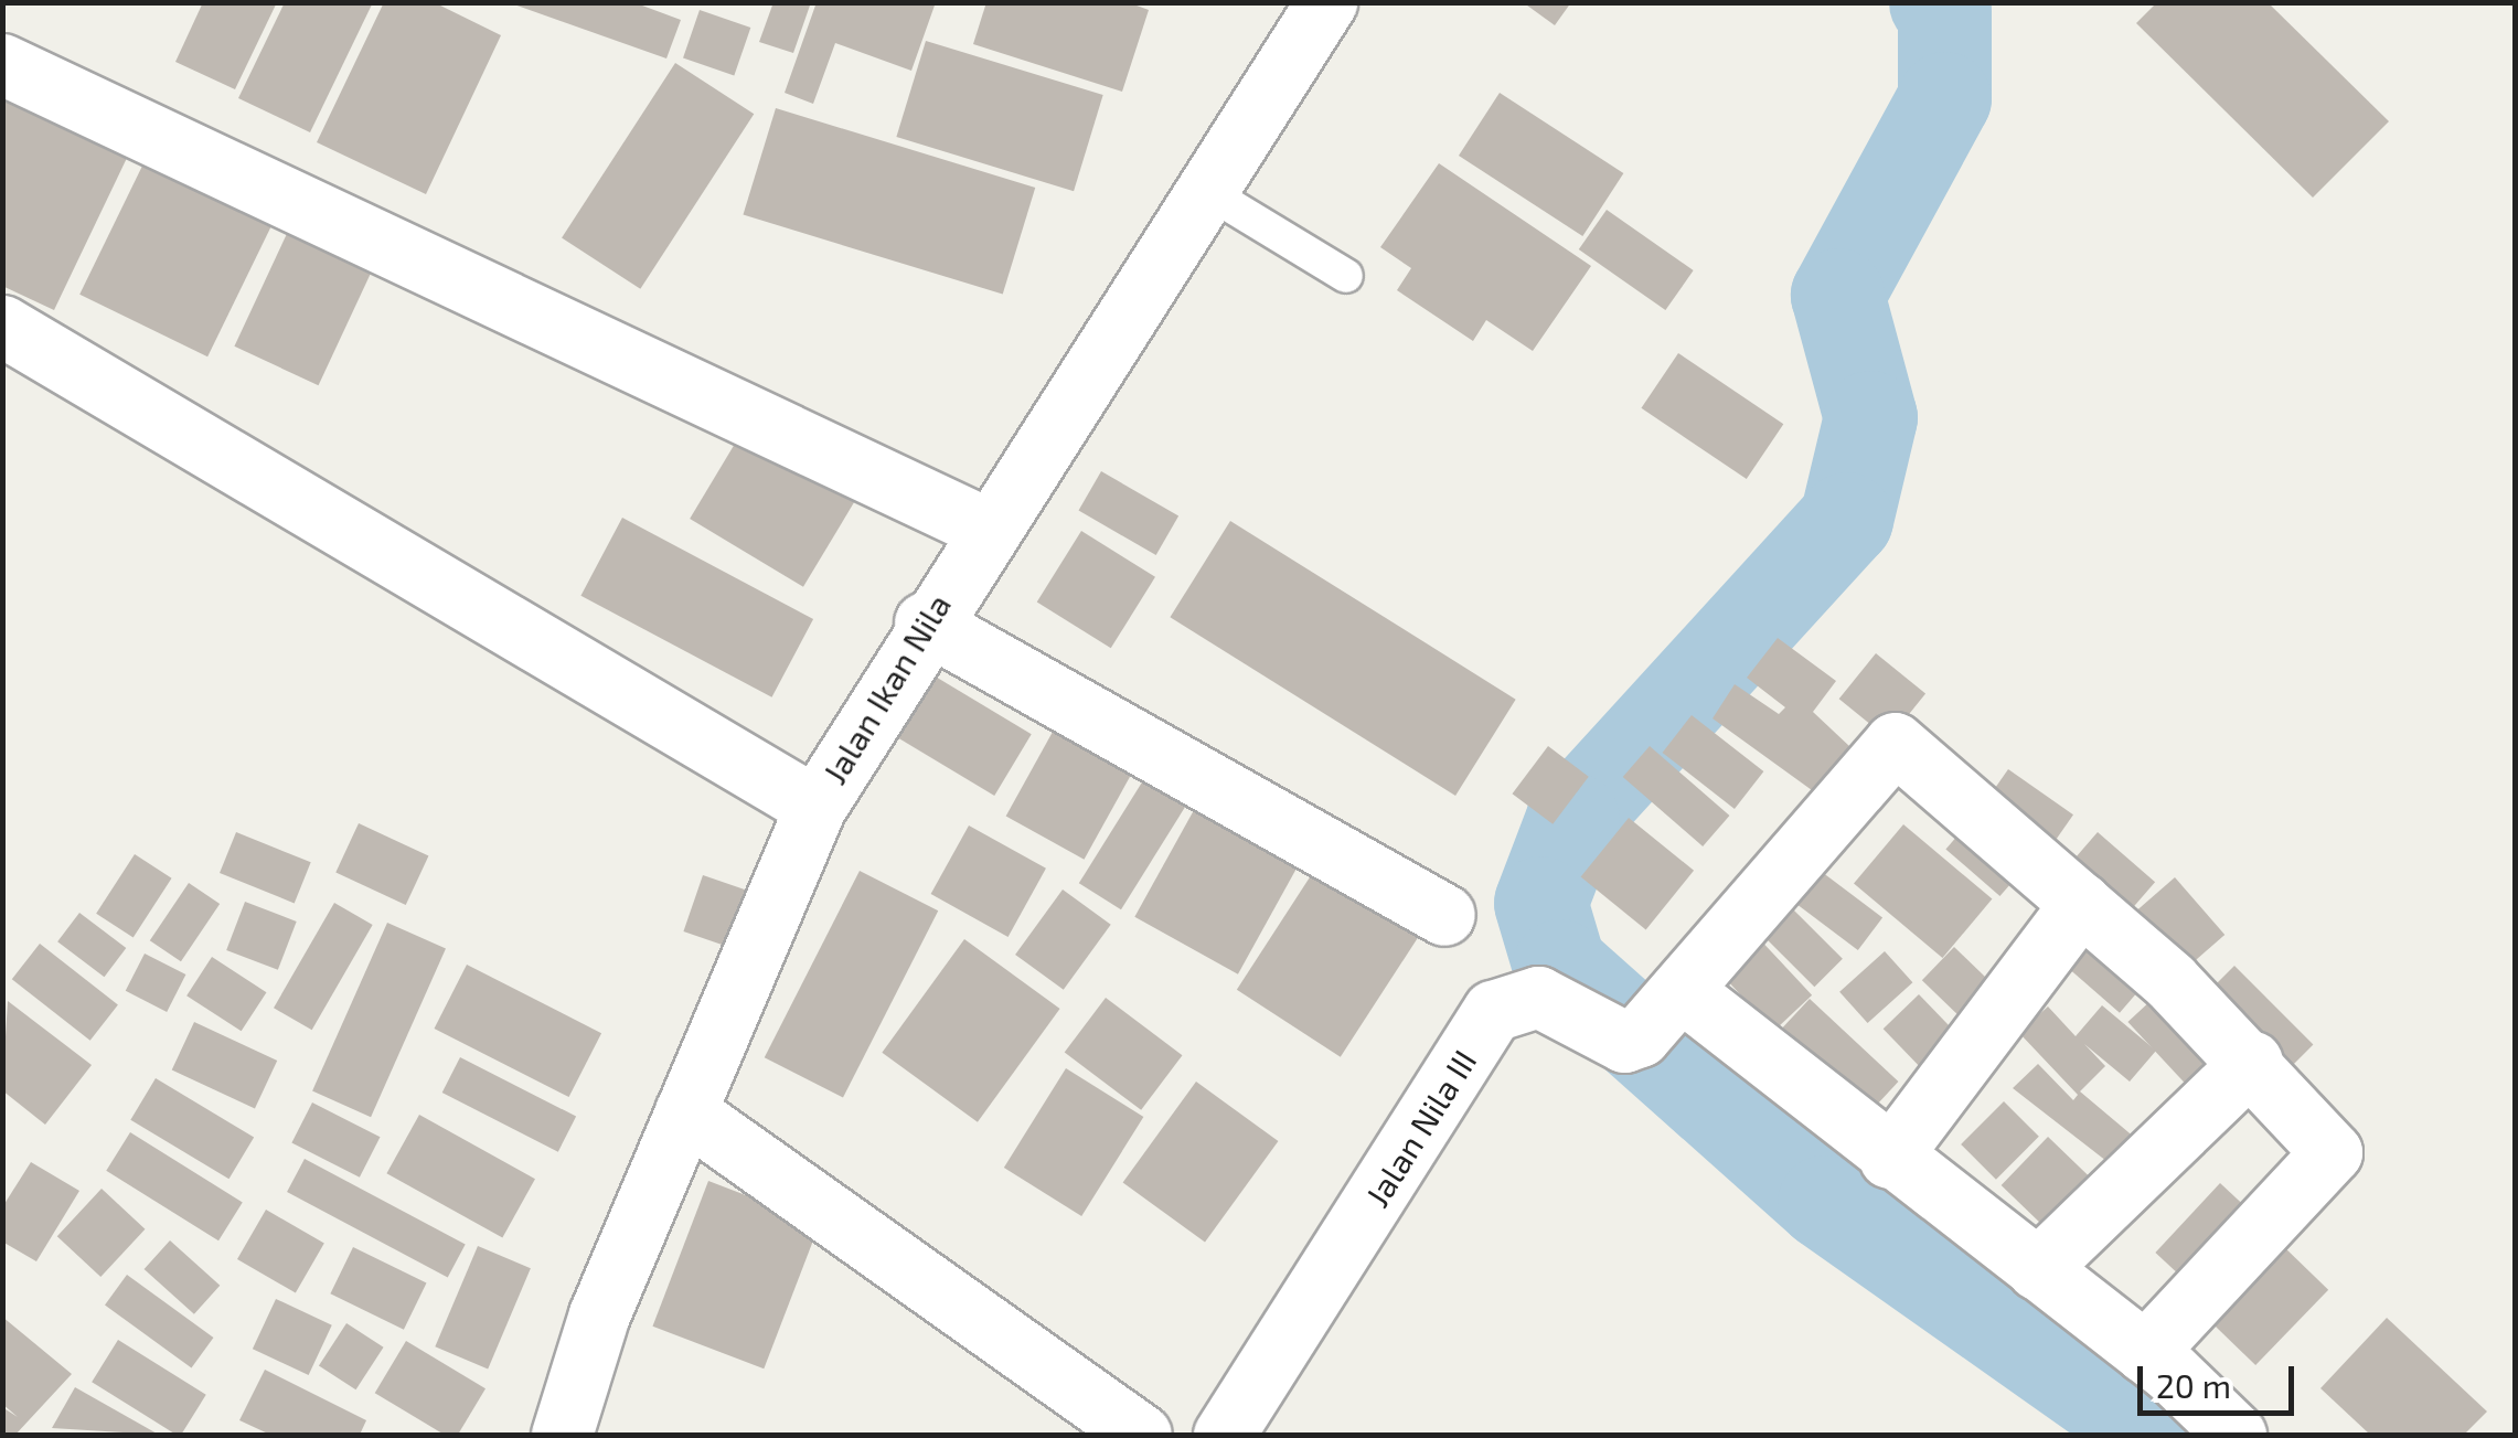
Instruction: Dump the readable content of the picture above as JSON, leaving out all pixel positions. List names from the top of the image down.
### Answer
{
  "streets": {
    "street": ["Jalan Ikan Nila", "Jalan Nila III"]
  },
  "scale_bar": "20 m"
}
